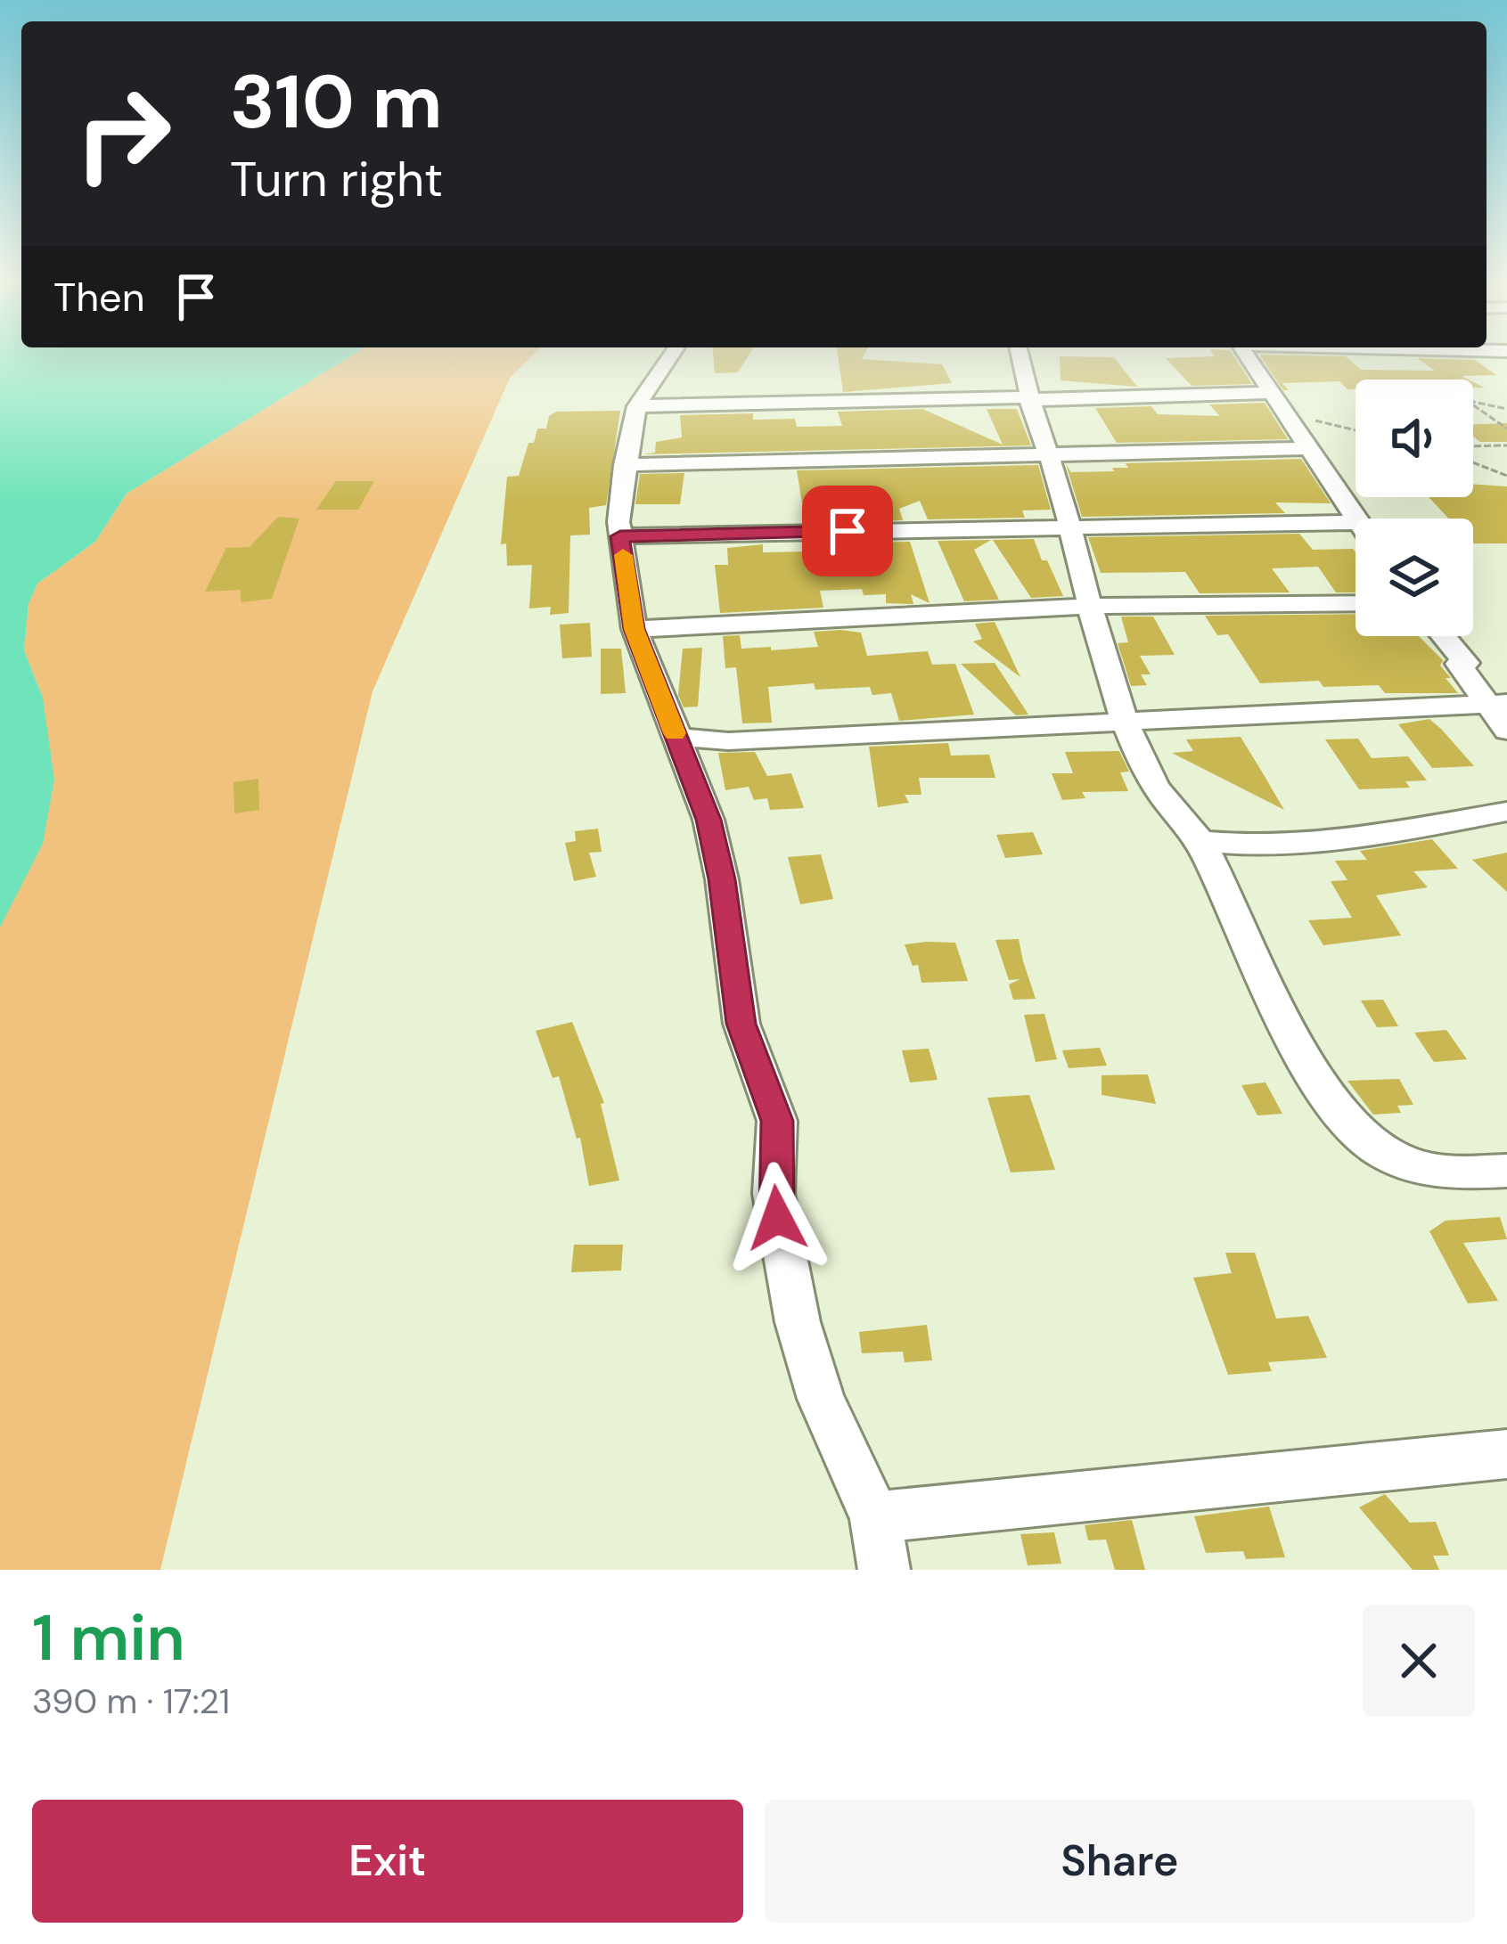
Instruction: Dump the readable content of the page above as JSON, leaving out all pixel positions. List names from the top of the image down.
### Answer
{
  "page": {
    "turn": ["310 m", "Turn right"],
    "then": "Then",
    "heading": ["1 min", "390 m · 17:21"],
    "buttons": ["Exit", "Share"]
  }
}
